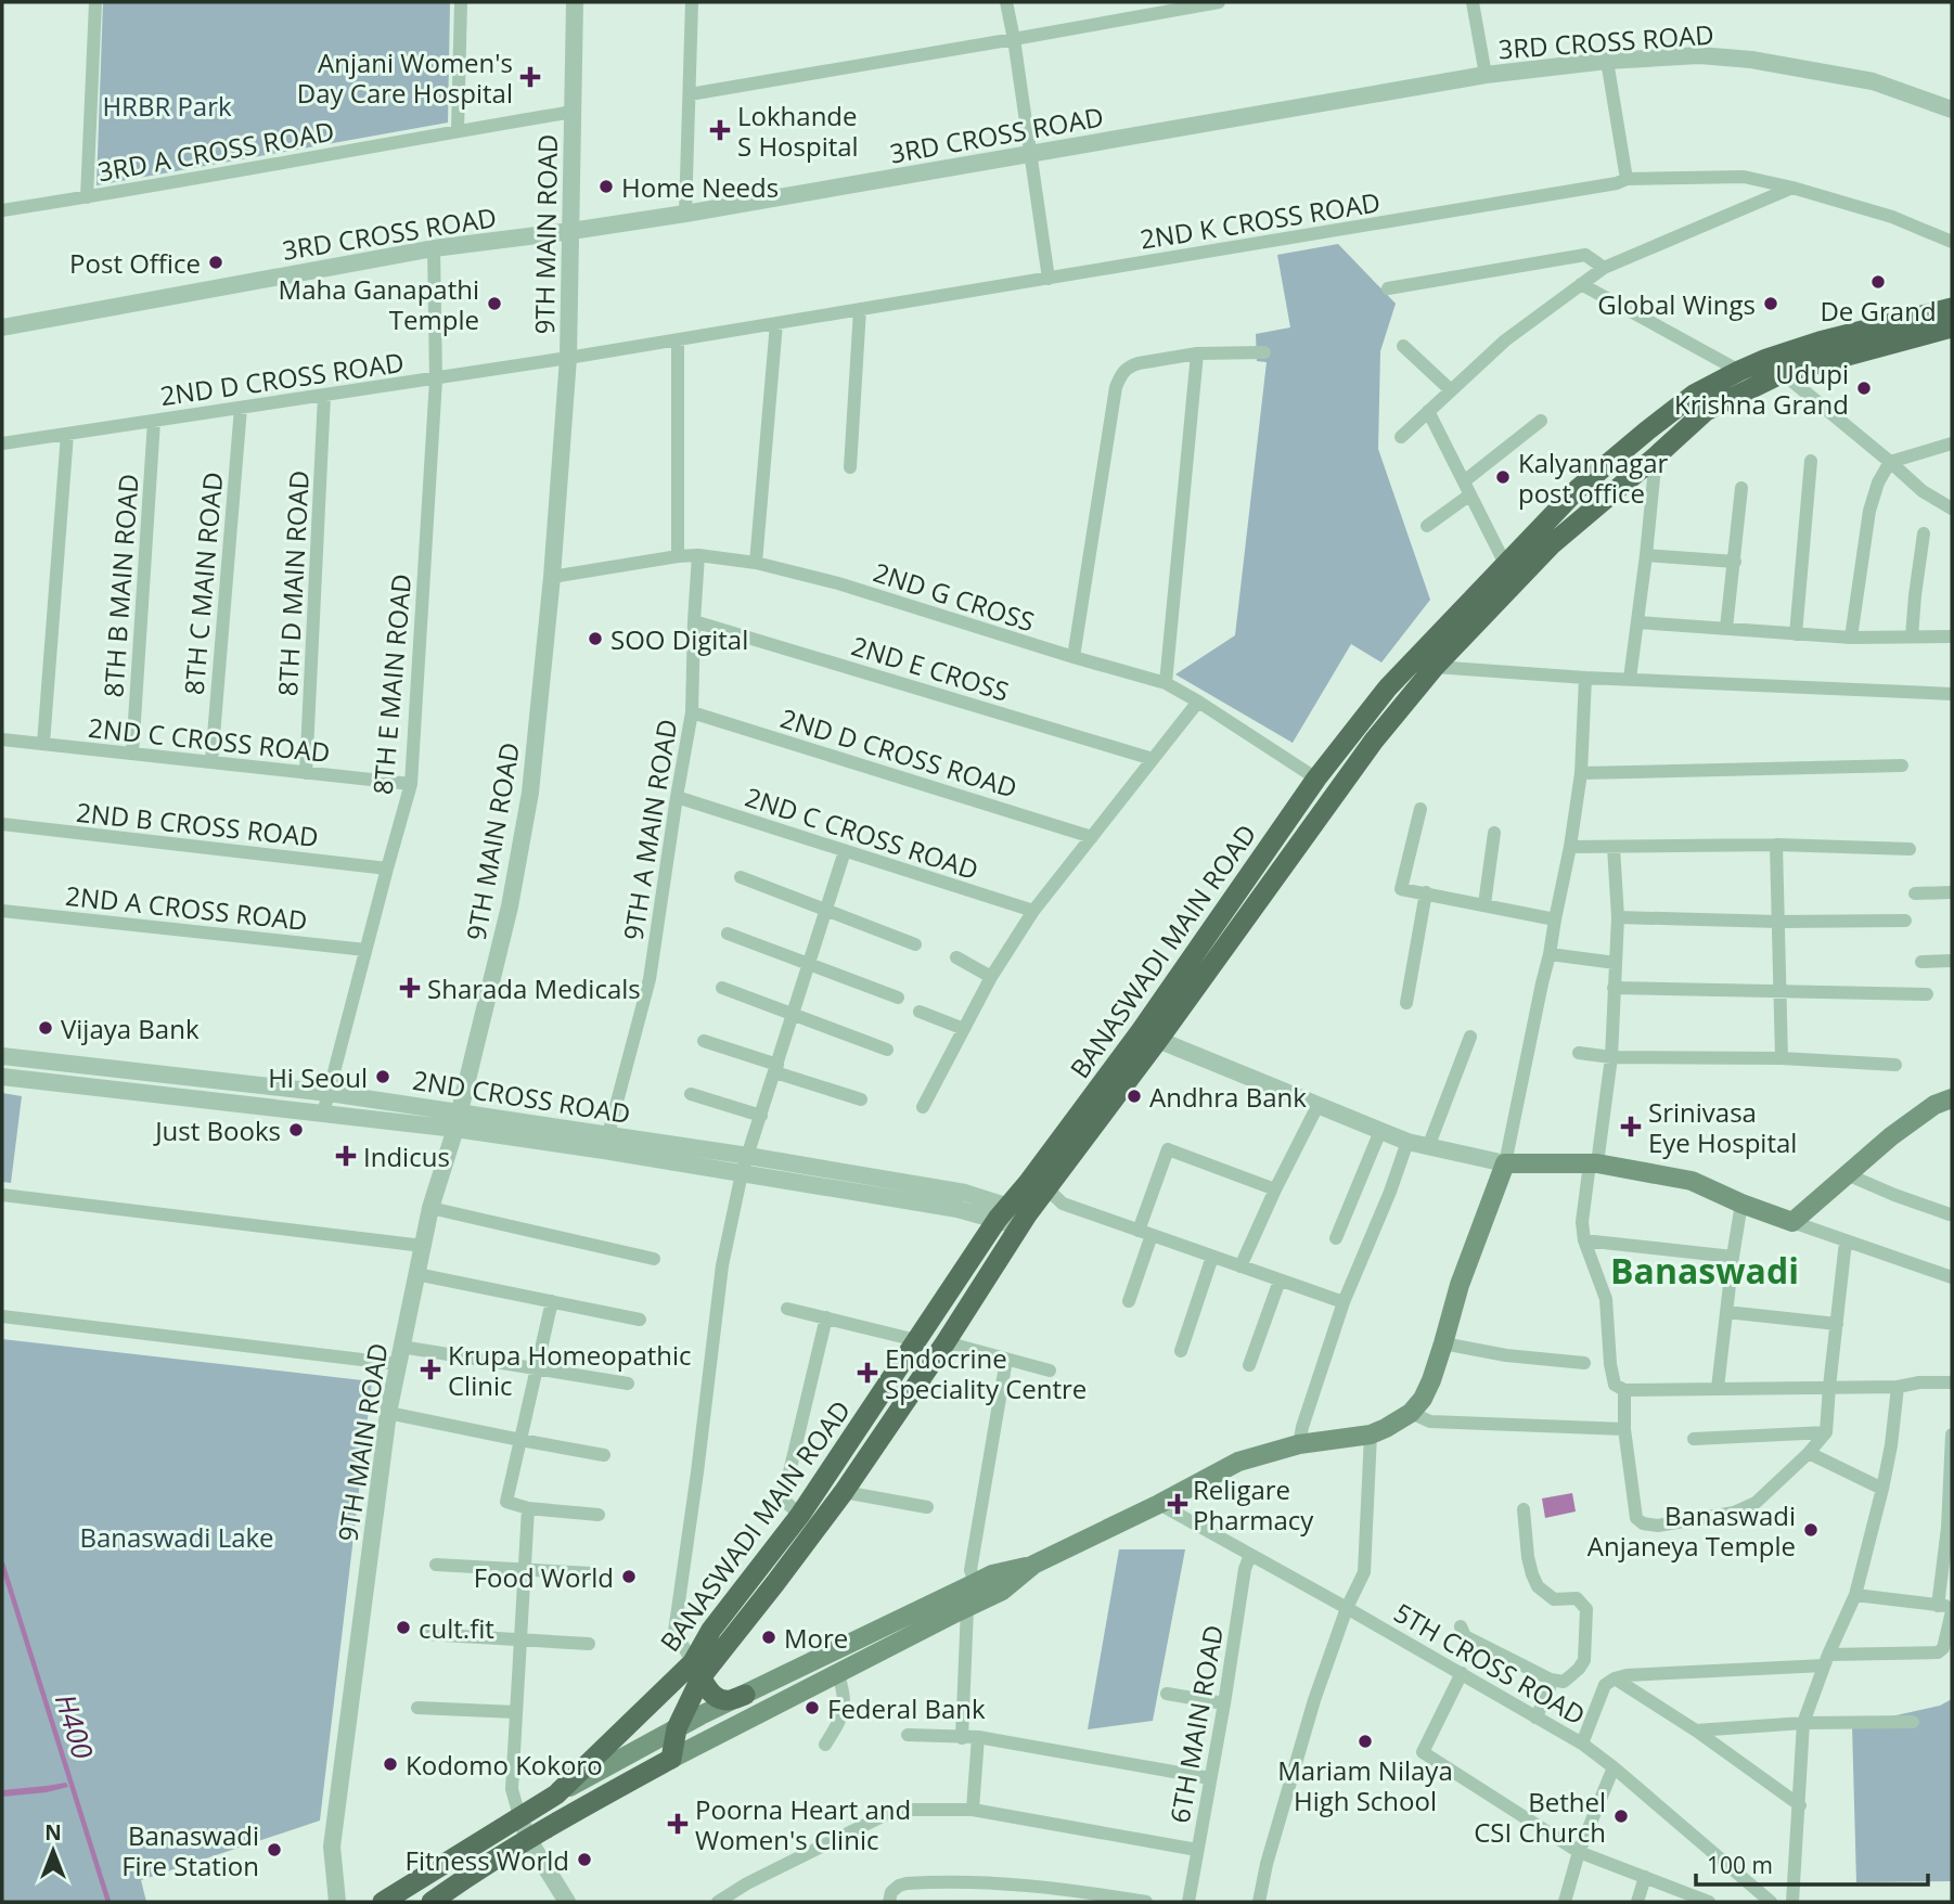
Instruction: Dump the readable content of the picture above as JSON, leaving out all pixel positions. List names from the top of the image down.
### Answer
{
  "streets": {
    "main road": ["BANASWADI MAIN ROAD"],
    "street": [
      "3RD CROSS ROAD",
      "3RD A CROSS ROAD",
      "2ND K CROSS ROAD",
      "9TH MAIN ROAD",
      "2ND D CROSS ROAD",
      "8TH C MAIN ROAD",
      "8TH D MAIN ROAD",
      "8TH B MAIN ROAD",
      "2ND G CROSS",
      "2ND E CROSS",
      "8TH E MAIN ROAD",
      "2ND C CROSS ROAD",
      "2ND B CROSS ROAD",
      "9TH A MAIN ROAD",
      "2ND A CROSS ROAD",
      "2ND CROSS ROAD",
      "5TH CROSS ROAD",
      "6TH MAIN ROAD"
    ]
  },
  "crossings": [
    ["3RD CROSS ROAD", "9TH MAIN ROAD"],
    ["3RD CROSS ROAD", "8TH E MAIN ROAD"],
    ["3RD A CROSS ROAD", "9TH MAIN ROAD"],
    ["2ND K CROSS ROAD", "9TH MAIN ROAD"],
    ["2ND K CROSS ROAD", "2ND D CROSS ROAD"],
    ["9TH MAIN ROAD", "2ND D CROSS ROAD"],
    ["9TH MAIN ROAD", "2ND G CROSS"],
    ["9TH MAIN ROAD", "2ND CROSS ROAD"],
    ["2ND D CROSS ROAD", "8TH C MAIN ROAD"],
    ["2ND D CROSS ROAD", "8TH D MAIN ROAD"],
    ["2ND D CROSS ROAD", "8TH B MAIN ROAD"],
    ["2ND D CROSS ROAD", "8TH E MAIN ROAD"],
    ["2ND D CROSS ROAD", "9TH A MAIN ROAD"],
    ["8TH C MAIN ROAD", "2ND C CROSS ROAD"],
    ["8TH D MAIN ROAD", "2ND C CROSS ROAD"],
    ["8TH B MAIN ROAD", "2ND C CROSS ROAD"],
    ["2ND G CROSS", "9TH A MAIN ROAD"],
    ["2ND G CROSS", "BANASWADI MAIN ROAD"],
    ["2ND E CROSS", "9TH A MAIN ROAD"],
    ["8TH E MAIN ROAD", "2ND C CROSS ROAD"],
    ["8TH E MAIN ROAD", "2ND B CROSS ROAD"],
    ["8TH E MAIN ROAD", "2ND A CROSS ROAD"],
    ["8TH E MAIN ROAD", "2ND CROSS ROAD"],
    ["2ND C CROSS ROAD", "9TH A MAIN ROAD"],
    ["9TH A MAIN ROAD", "2ND CROSS ROAD"],
    ["BANASWADI MAIN ROAD", "2ND CROSS ROAD"],
    ["BANASWADI MAIN ROAD", "5TH CROSS ROAD"],
    ["5TH CROSS ROAD", "6TH MAIN ROAD"]
  ],
  "districts": ["Banaswadi"],
  "water": ["H400"],
  "parks": ["HRBR Park", "Banaswadi Lake"],
  "places": {
    "health": [
      "Anjani Women's Day Care Hospital",
      "Lokhande S Hospital",
      "Sharada Medicals",
      "Srinivasa Eye Hospital",
      "Indicus",
      "Krupa Homeopathic Clinic",
      "Endocrine Speciality Centre",
      "Religare Pharmacy",
      "Poorna Heart and Women's Clinic"
    ],
    "other": [
      "Home Needs",
      "Post Office",
      "De Grand",
      "Maha Ganapathi Temple",
      "Global Wings",
      "Udupi Krishna Grand",
      "Kalyannagar post office",
      "SOO Digital",
      "Vijaya Bank",
      "Hi Seoul",
      "Andhra Bank",
      "Just Books",
      "Banaswadi Anjaneya Temple",
      "Food World",
      "cult.fit",
      "More",
      "Federal Bank",
      "Mariam Nilaya High School",
      "Kodomo Kokoro",
      "Bethel CSI Church",
      "Banaswadi Fire Station",
      "Fitness World"
    ]
  },
  "scale_bar": "100 m",
  "north": "top"
}
